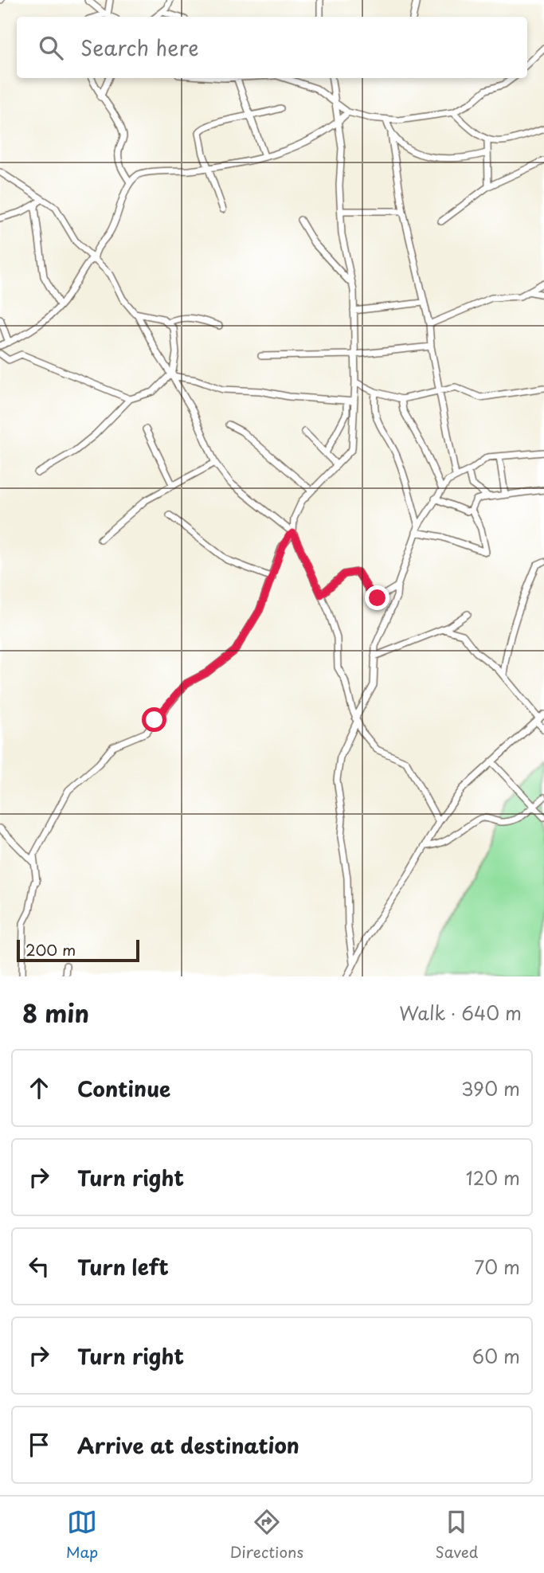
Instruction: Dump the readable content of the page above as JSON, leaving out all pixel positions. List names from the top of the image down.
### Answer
{
  "scale_bar": "200 m",
  "page": {
    "search": "Search here",
    "scale": "200 m",
    "heading": ["8 min", "Walk · 640 m"],
    "list": [
      ["Continue", "390 m"],
      ["Turn right", "120 m"],
      ["Turn left", "70 m"],
      ["Turn right", "60 m"],
      "Arrive at destination"
    ],
    "nav": ["Map", "Directions", "Saved"]
  }
}
